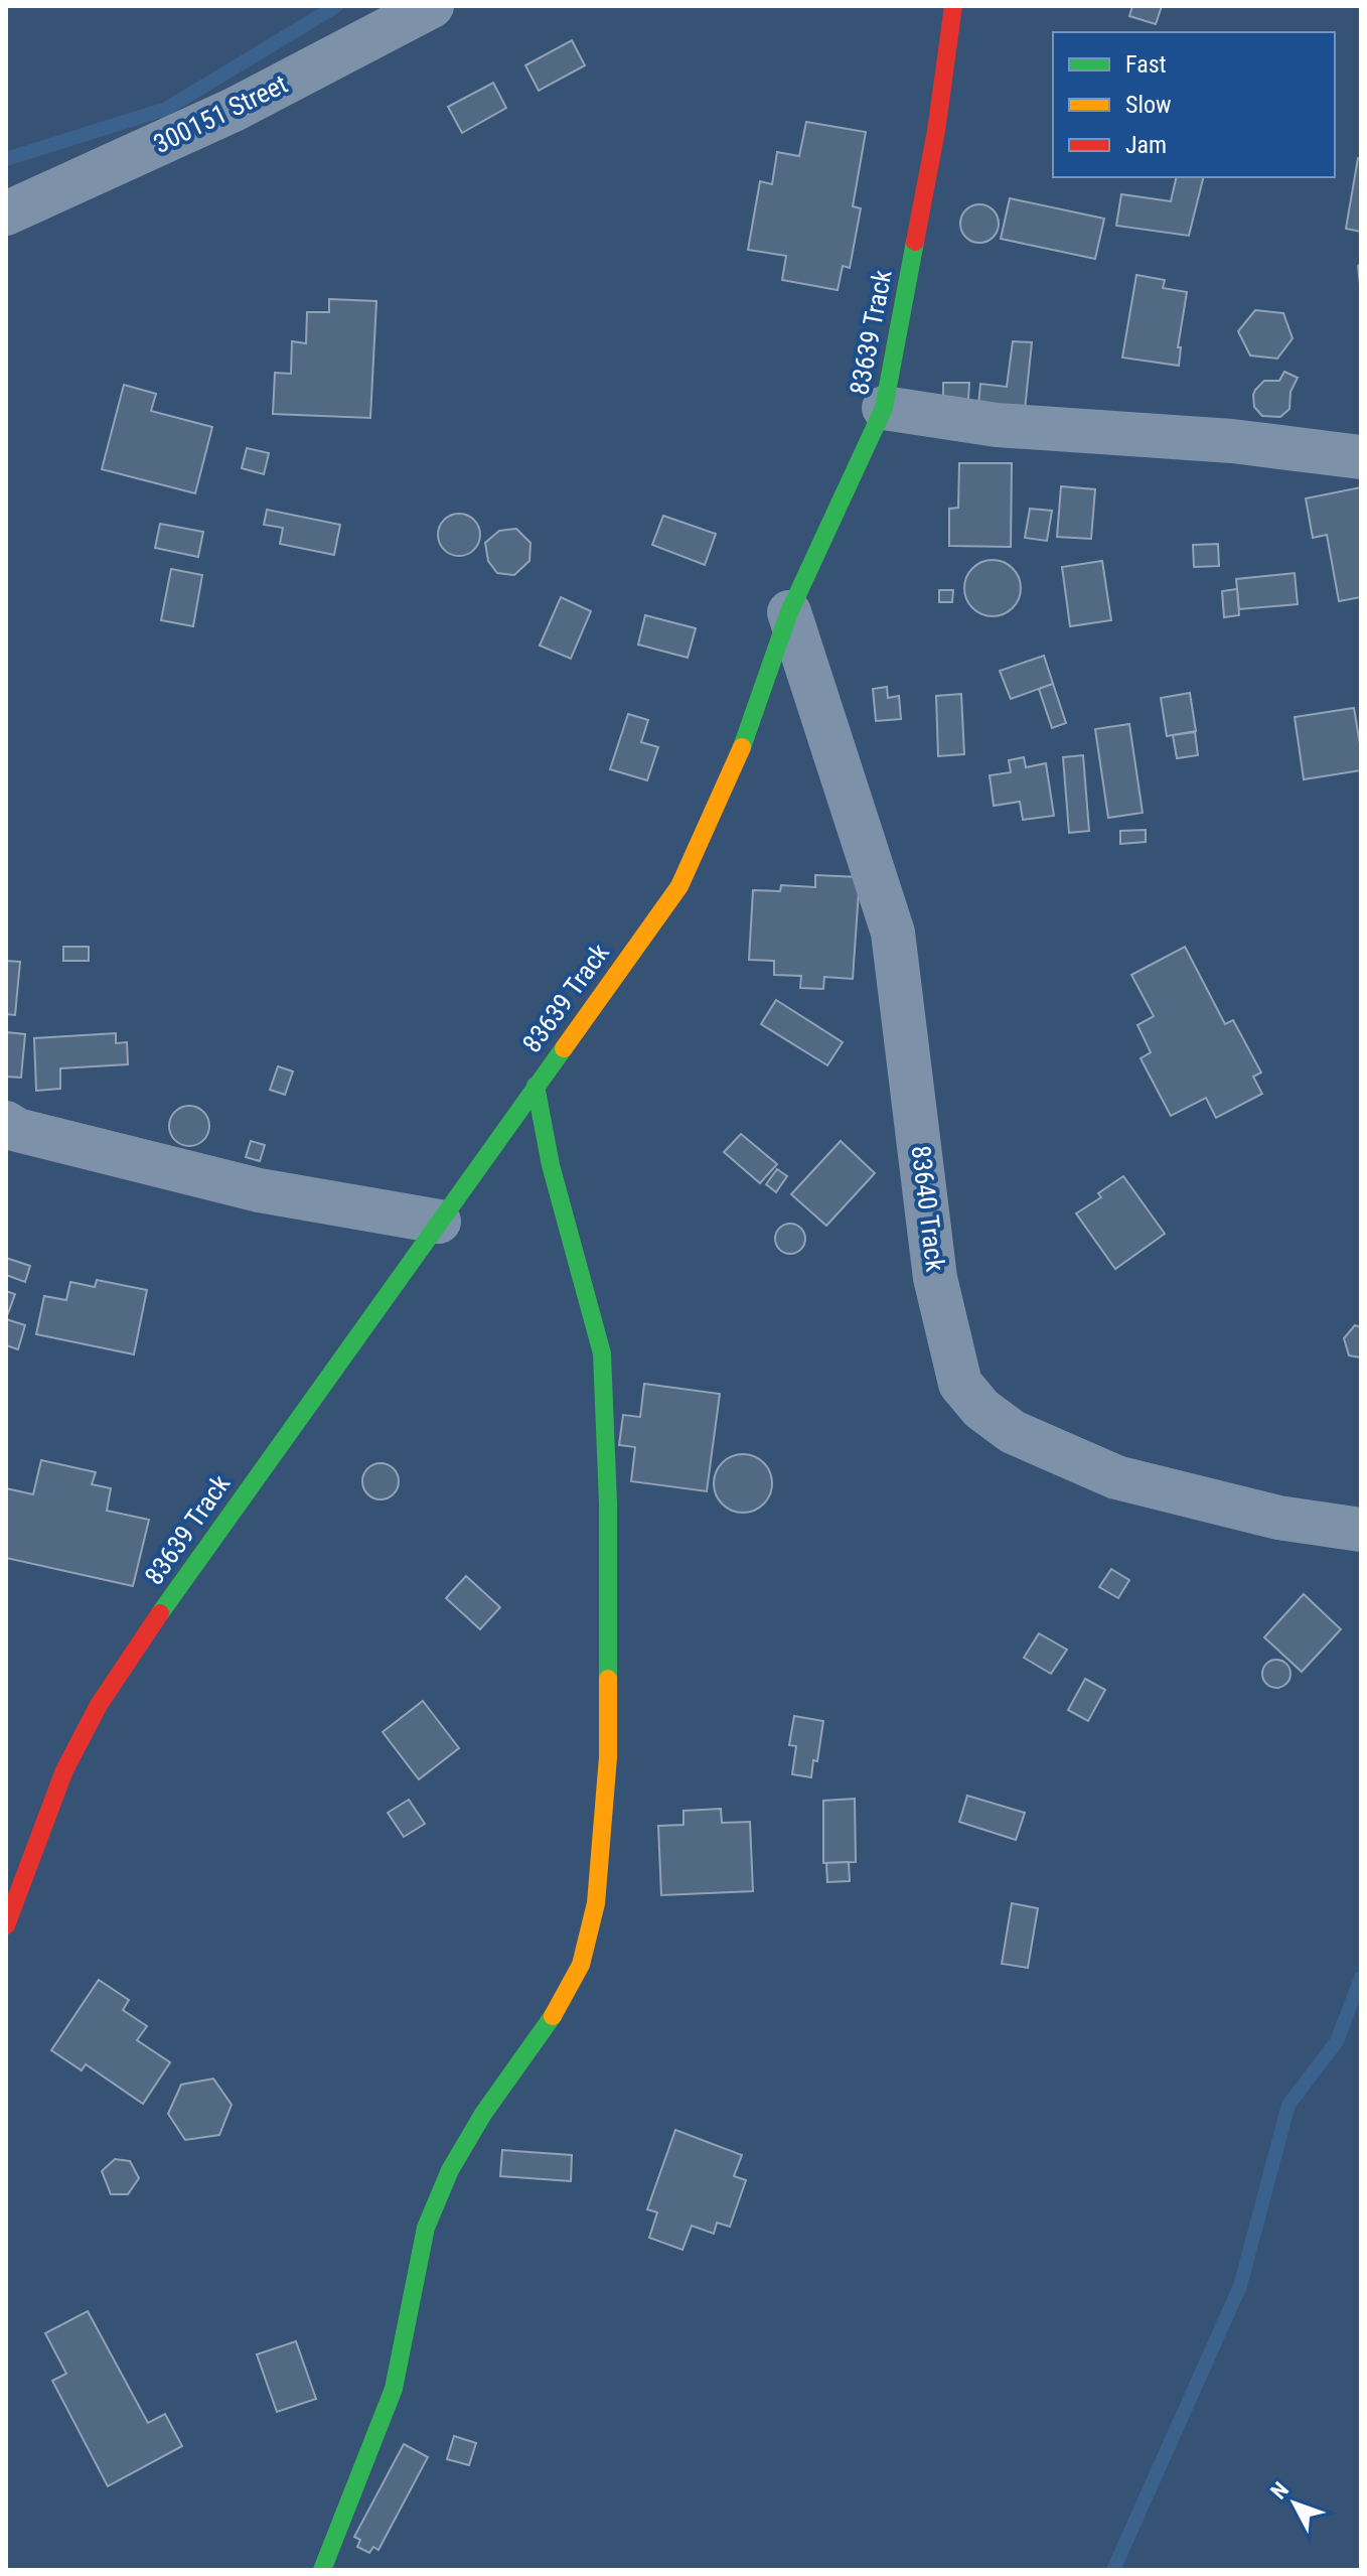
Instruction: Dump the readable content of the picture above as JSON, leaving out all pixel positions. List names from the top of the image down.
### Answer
{
  "streets": {
    "street": ["300151 Street", "83639 Track", "83640 Track"]
  },
  "crossings": [
    ["83639 Track", "83640 Track"]
  ],
  "legend": ["Fast", "Slow", "Jam"],
  "north": "top left"
}
